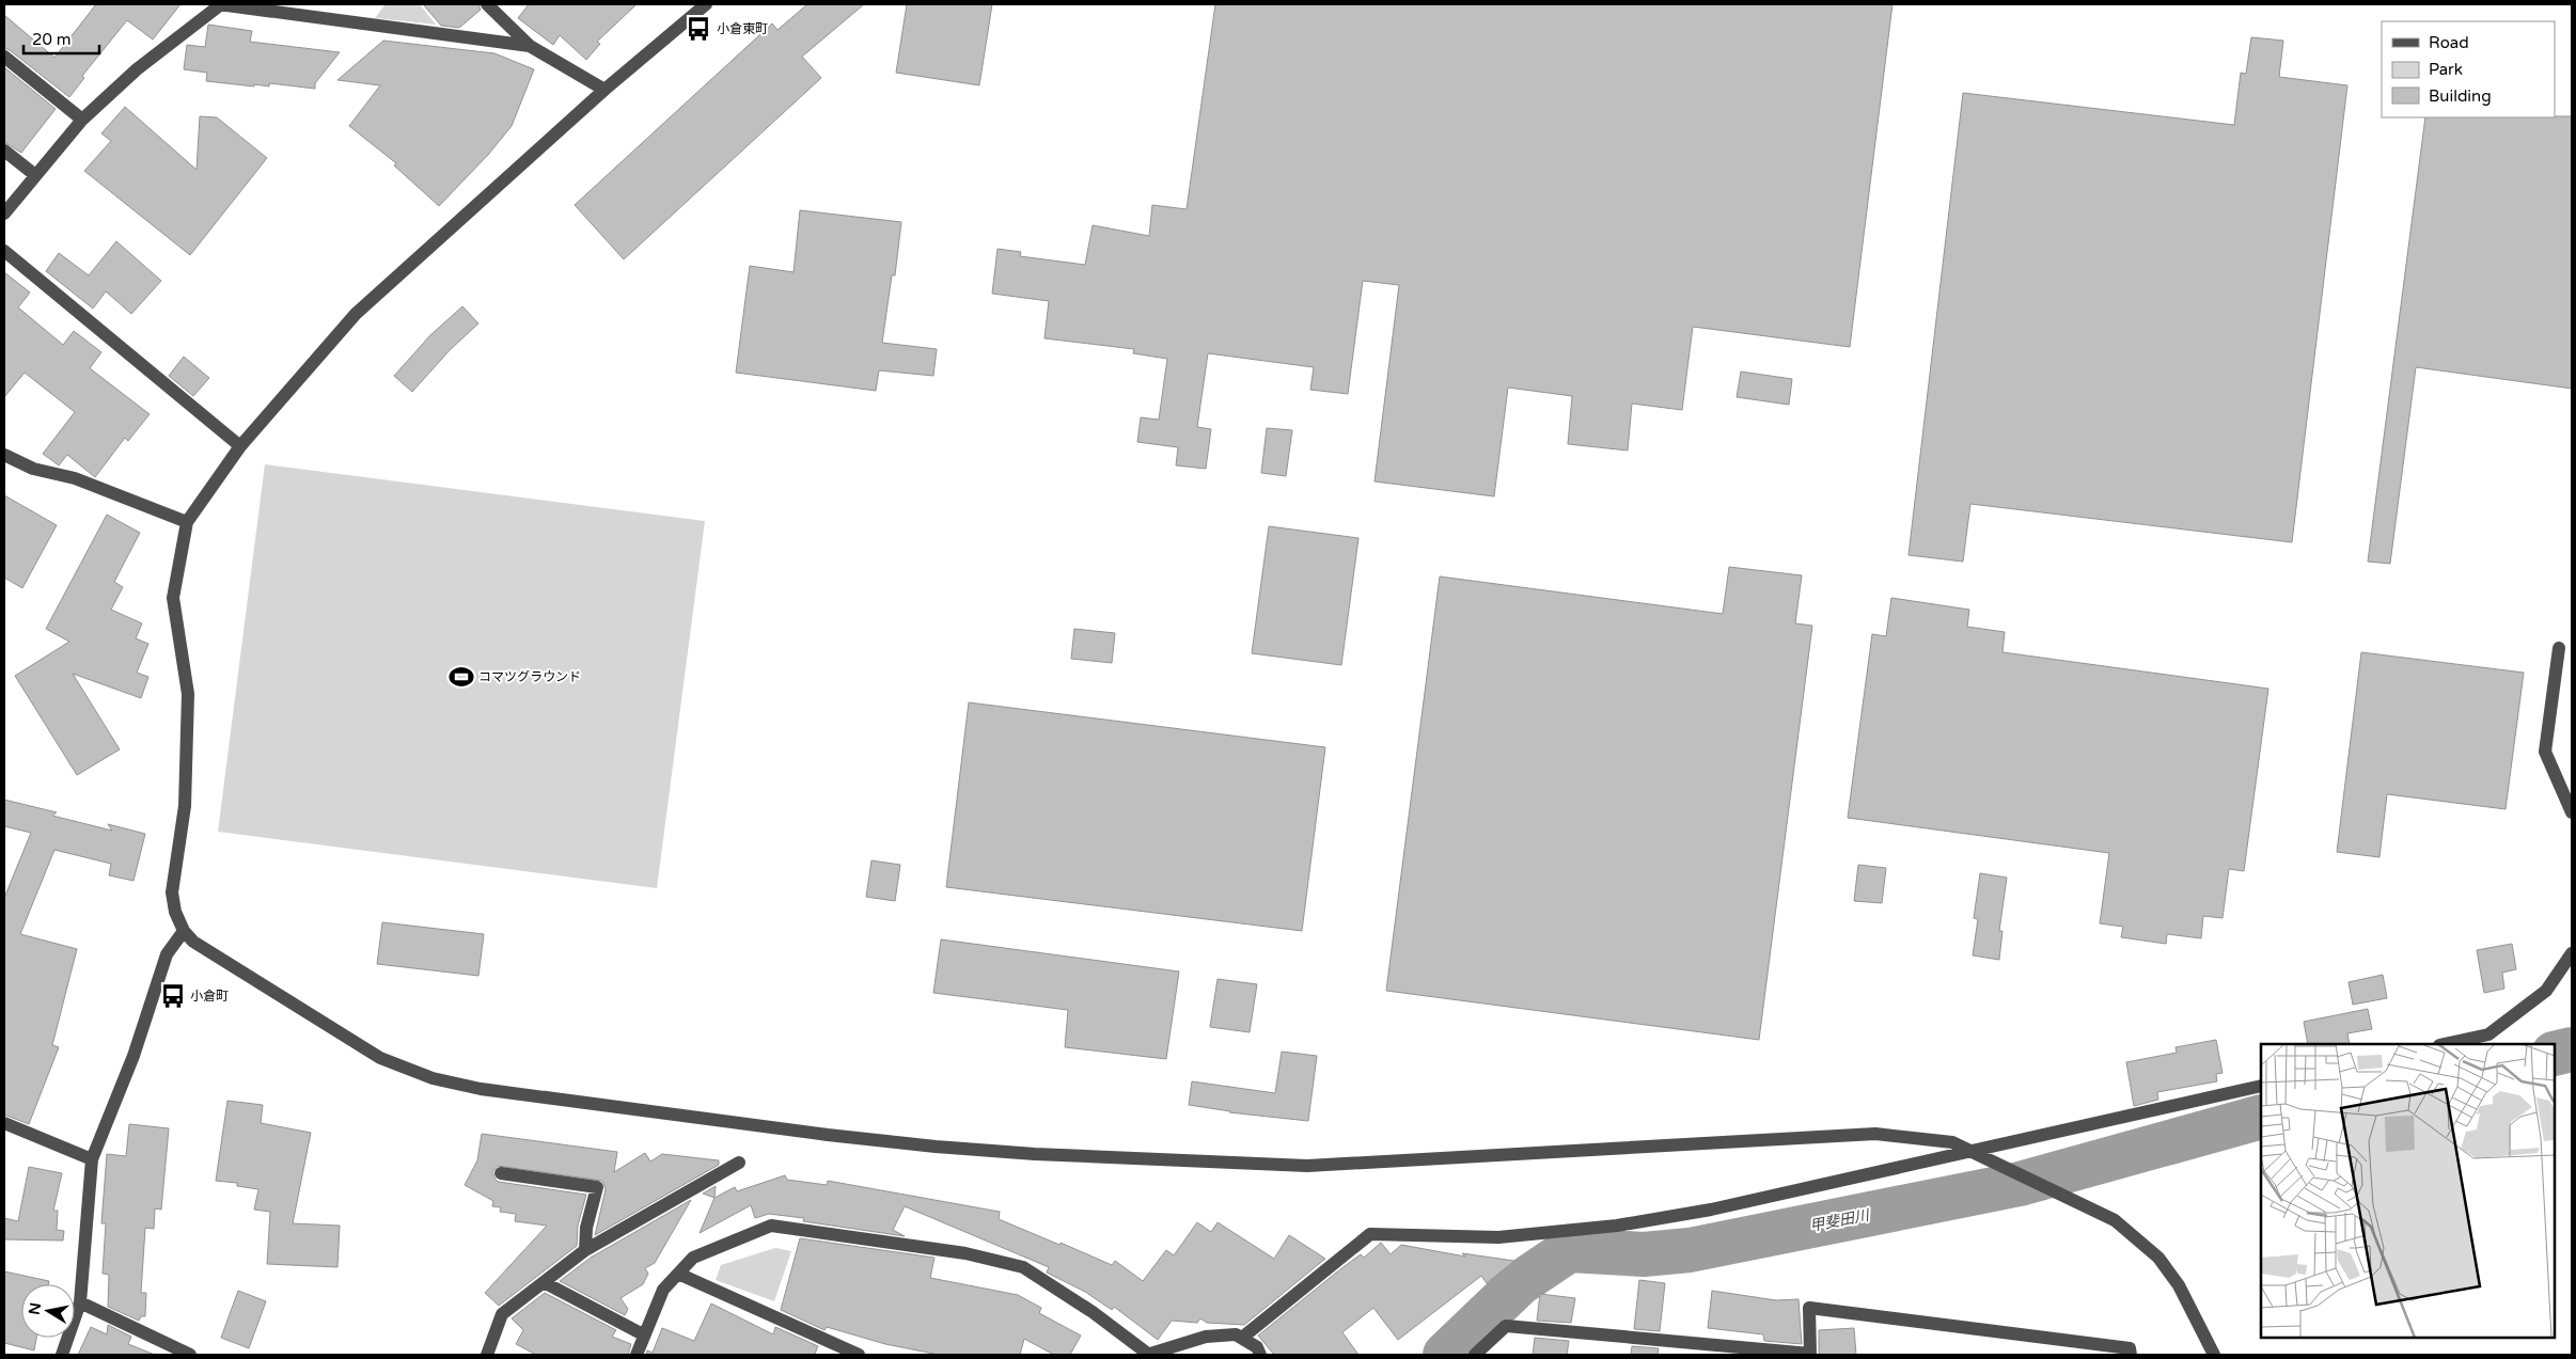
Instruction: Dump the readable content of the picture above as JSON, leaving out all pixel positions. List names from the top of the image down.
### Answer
{
  "water": ["甲斐田川"],
  "places": {
    "bus stop": ["小倉東町", "小倉町"],
    "sports": ["コマツグラウンド"]
  },
  "legend": ["Road", "Park", "Building"],
  "scale_bar": "20 m",
  "north": "left"
}
